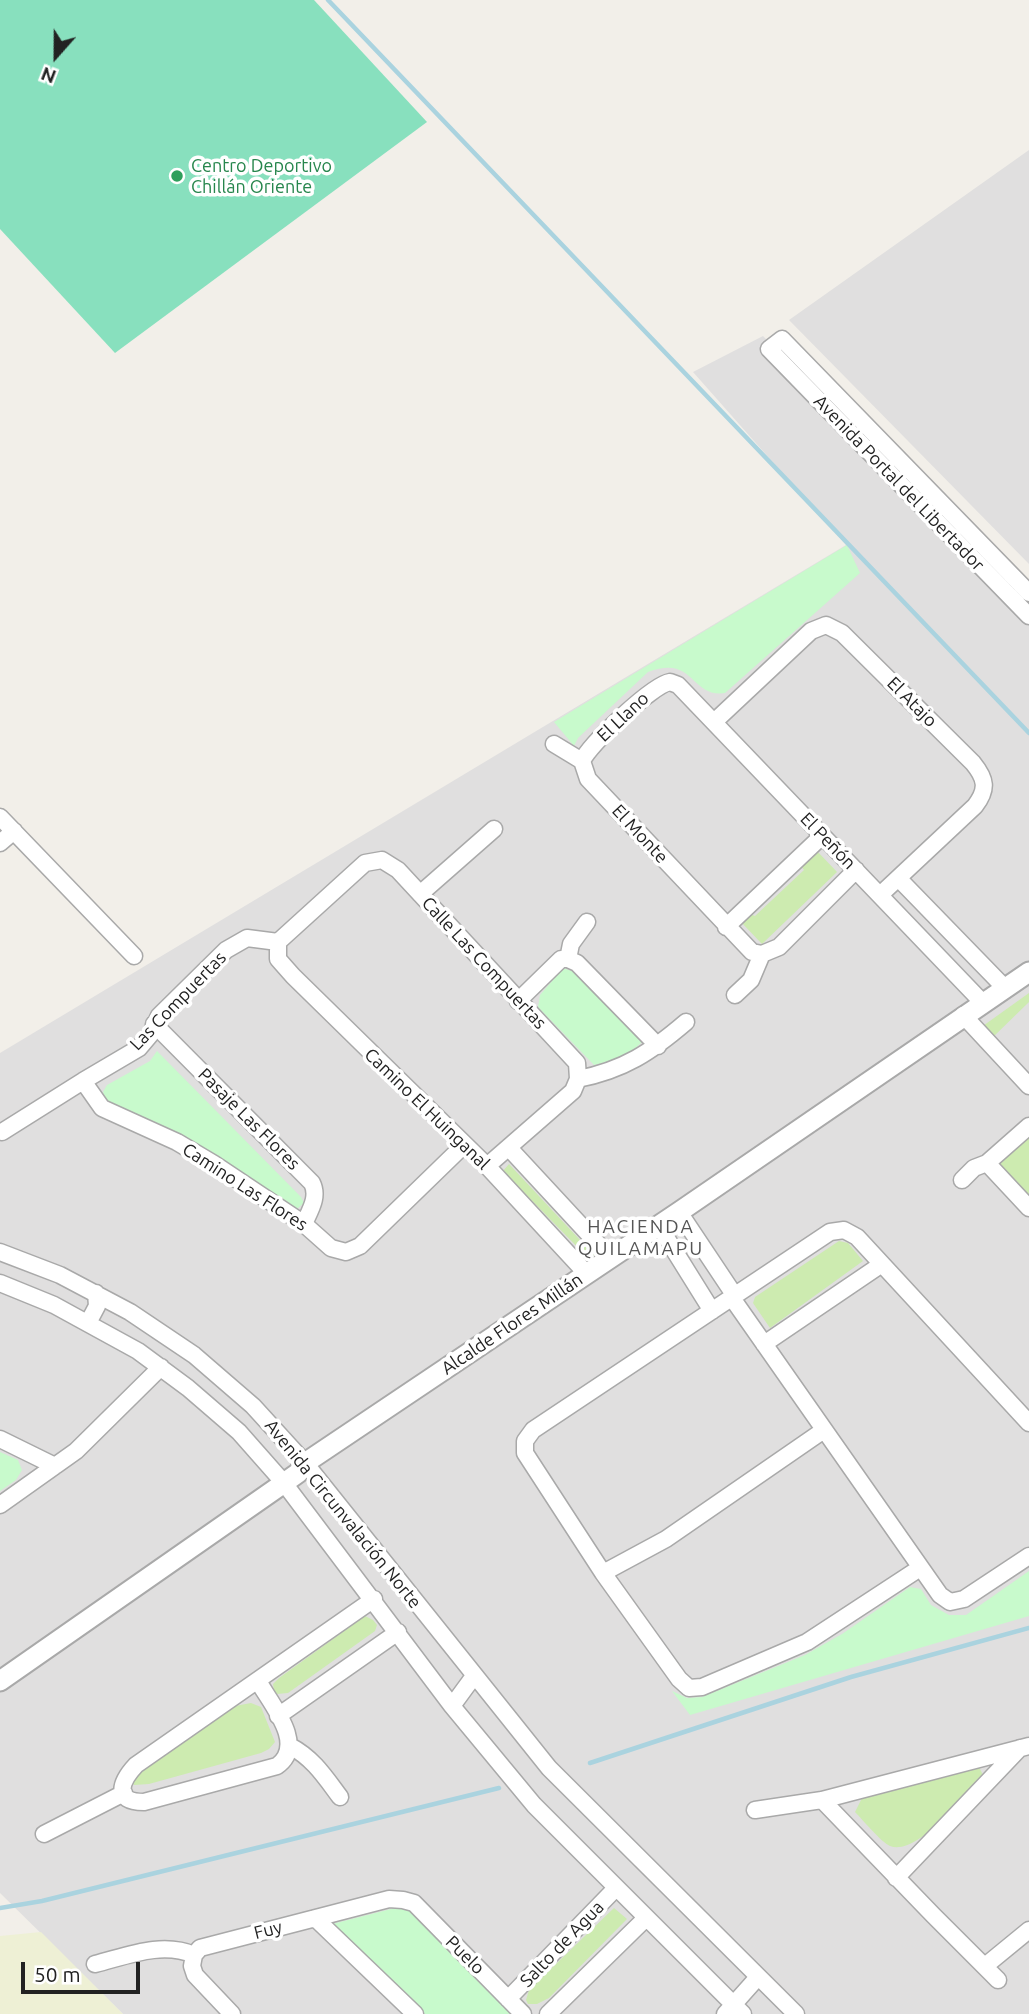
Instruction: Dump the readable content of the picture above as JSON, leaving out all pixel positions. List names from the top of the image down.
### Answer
{
  "streets": {
    "street": [
      "Avenida Portal del Libertador",
      "El Atajo",
      "El Llano",
      "El Monte",
      "El Peñón",
      "Calle Las Compuertas",
      "Las Compuertas",
      "Camino El Huinganal",
      "Pasaje Las Flores",
      "Camino Las Flores",
      "Alcalde Flores Millán",
      "Avenida Circunvalación Norte",
      "Fuy",
      "Salto de Agua",
      "Puelo"
    ]
  },
  "crossings": [
    ["El Atajo", "El Peñón"],
    ["El Llano", "El Monte"],
    ["El Llano", "El Peñón"],
    ["El Peñón", "Alcalde Flores Millán"],
    ["Calle Las Compuertas", "Las Compuertas"],
    ["Calle Las Compuertas", "Camino El Huinganal"],
    ["Las Compuertas", "Camino El Huinganal"],
    ["Las Compuertas", "Pasaje Las Flores"],
    ["Las Compuertas", "Camino Las Flores"],
    ["Camino El Huinganal", "Camino Las Flores"],
    ["Camino El Huinganal", "Alcalde Flores Millán"],
    ["Pasaje Las Flores", "Camino Las Flores"],
    ["Alcalde Flores Millán", "Avenida Circunvalación Norte"],
    ["Avenida Circunvalación Norte", "Salto de Agua"],
    ["Fuy", "Puelo"],
    ["Salto de Agua", "Puelo"]
  ],
  "districts": ["HACIENDA QUILAMAPU"],
  "places": ["Centro Deportivo Chillán Oriente"],
  "scale_bar": "50 m",
  "north": "bottom"
}
